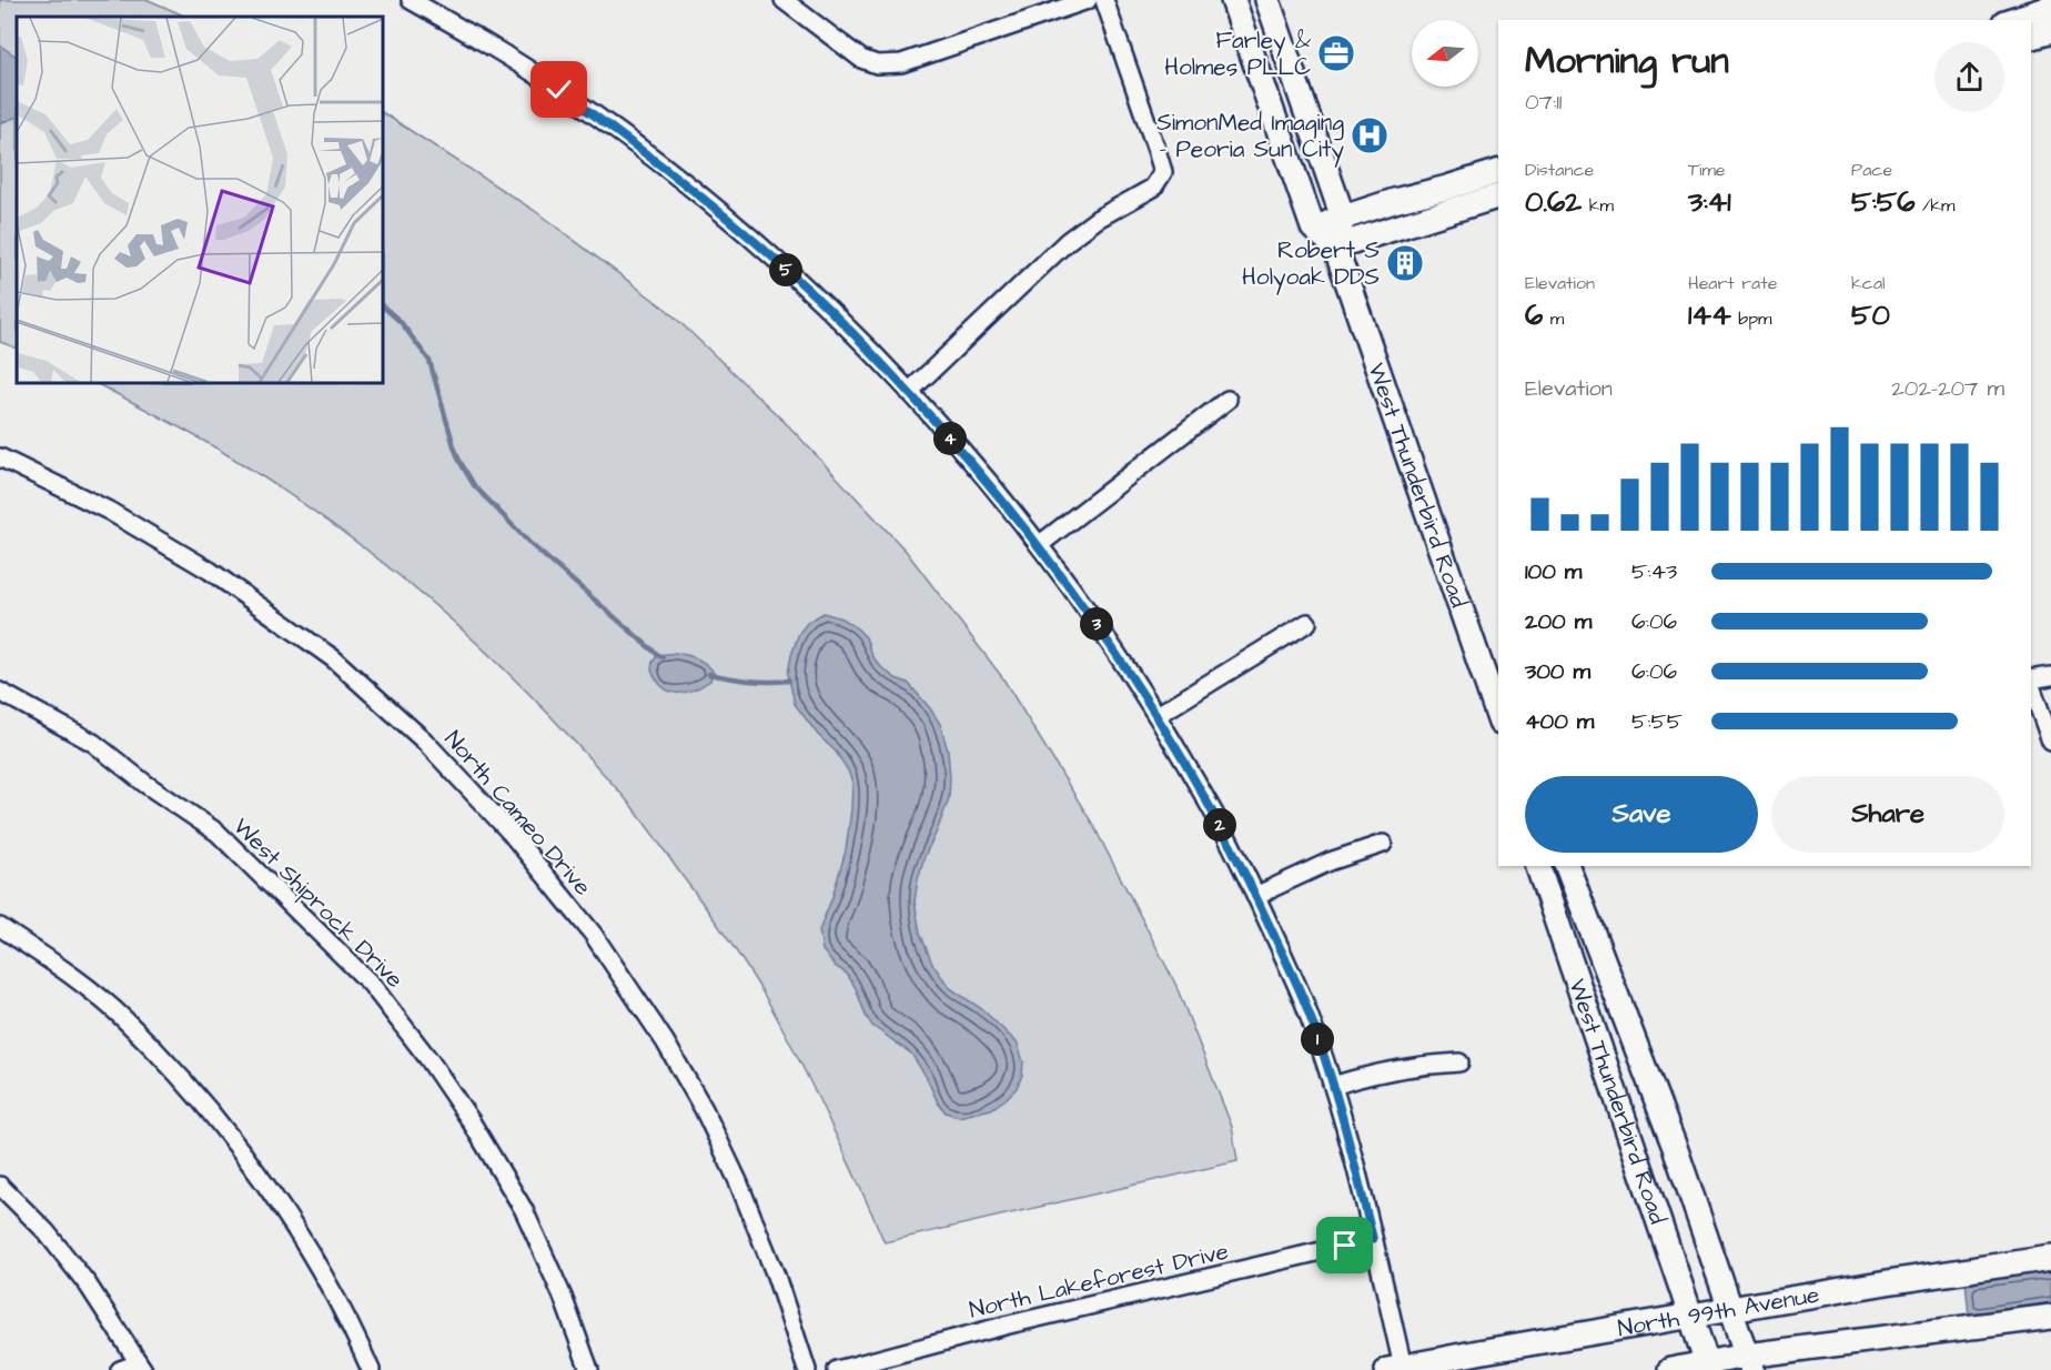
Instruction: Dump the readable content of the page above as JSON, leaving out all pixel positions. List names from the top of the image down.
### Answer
{
  "streets": {
    "main road": ["West Thunderbird Road", "North 99th Avenue"],
    "street": ["North Cameo Drive", "West Shiprock Drive", "North Lakeforest Drive"]
  },
  "crossings": [
    ["West Thunderbird Road", "North 99th Avenue"]
  ],
  "places": {
    "office": ["Farley & Holmes PLLC"],
    "hospital": ["SimonMed Imaging - Peoria Sun City"],
    "building": ["Robert S Holyoak DDS"]
  },
  "north": "left",
  "page": {
    "heading": ["Morning run", "07:11"],
    "stats": [
      ["Distance", "0.62 km"],
      ["Time", "3:41"],
      ["Pace", "5:56 /km"],
      ["Elevation", "6 m"],
      ["Heart rate", "144 bpm"],
      ["kcal", "50"]
    ],
    "pins": [
      "5",
      "4",
      "3",
      "2",
      "1"
    ],
    "chart": ["Elevation", "202–207 m"],
    "list": [
      {
        "name": "100 m",
        "note": "5:43"
      },
      {
        "name": "200 m",
        "note": "6:06"
      },
      {
        "name": "300 m",
        "note": "6:06"
      },
      {
        "name": "400 m",
        "note": "5:55"
      }
    ],
    "buttons": ["Save", "Share"]
  }
}
